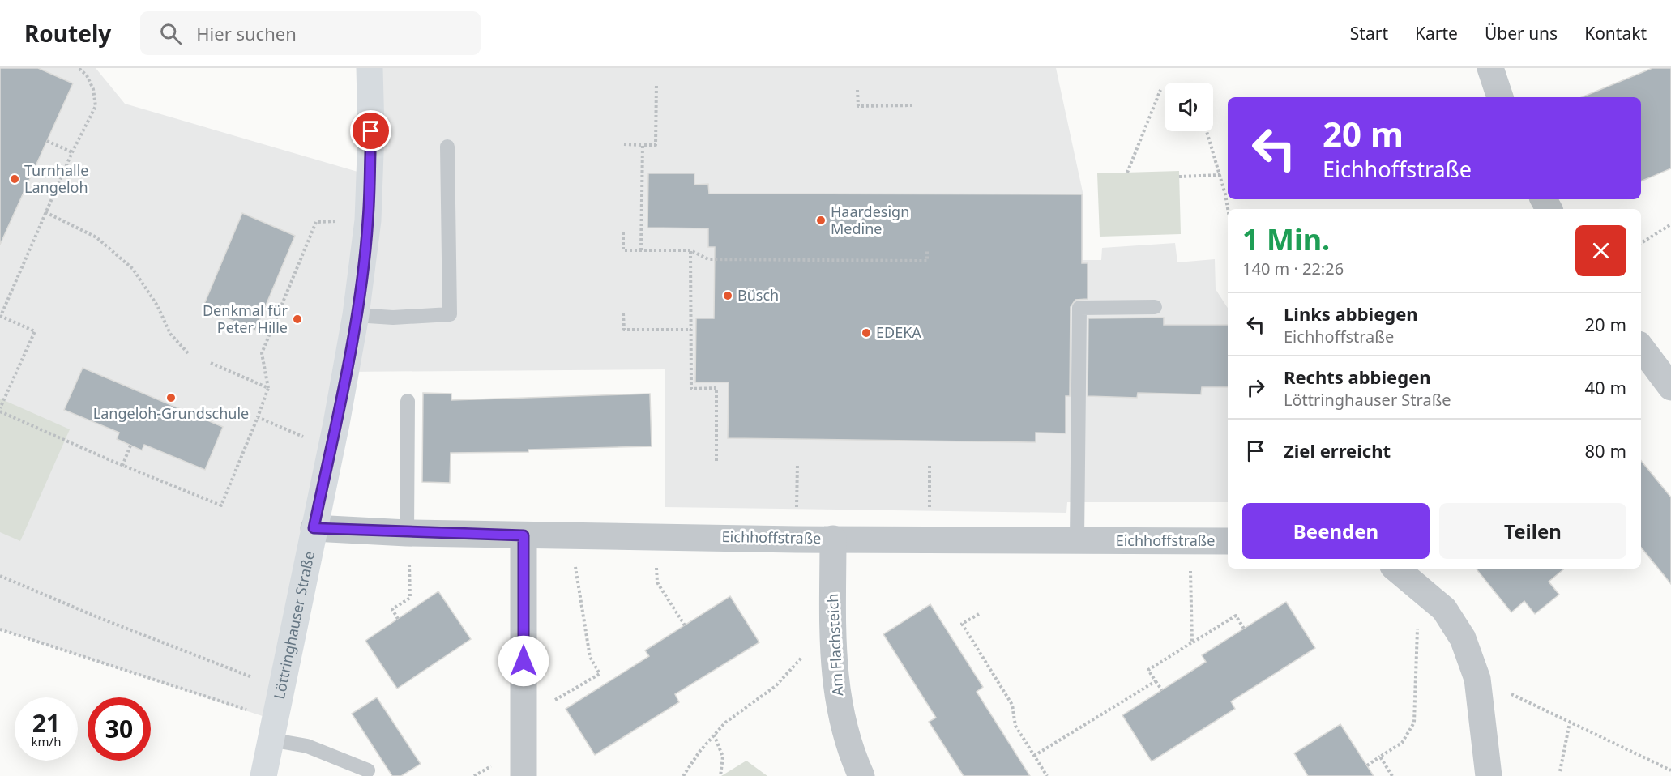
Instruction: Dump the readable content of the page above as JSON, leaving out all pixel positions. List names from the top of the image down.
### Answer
{
  "streets": {
    "street": ["Eichhoffstraße", "Löttringhauser Straße", "Am Flachsteich"]
  },
  "crossings": [
    ["Eichhoffstraße", "Löttringhauser Straße"],
    ["Eichhoffstraße", "Am Flachsteich"]
  ],
  "places": [
    "Turnhalle Langeloh",
    "Haardesign Medine",
    "Büsch",
    "Denkmal für Peter Hille",
    "EDEKA",
    "Langeloh-Grundschule"
  ],
  "page": {
    "header": "Routely",
    "search": "Hier suchen",
    "nav": [
      "Start",
      "Karte",
      "Über uns",
      "Kontakt"
    ],
    "turn": ["20 m", "Eichhoffstraße"],
    "heading": ["1 Min.", "140 m · 22:26"],
    "list": [
      {
        "name": "Links abbiegen",
        "note": "Eichhoffstraße",
        "value": "20 m"
      },
      {
        "name": "Rechts abbiegen",
        "note": "Löttringhauser Straße",
        "value": "40 m"
      },
      {
        "name": "Ziel erreicht",
        "value": "80 m"
      }
    ],
    "buttons": ["Beenden", "Teilen"],
    "speed": "21 km/h",
    "limit": "30"
  }
}
